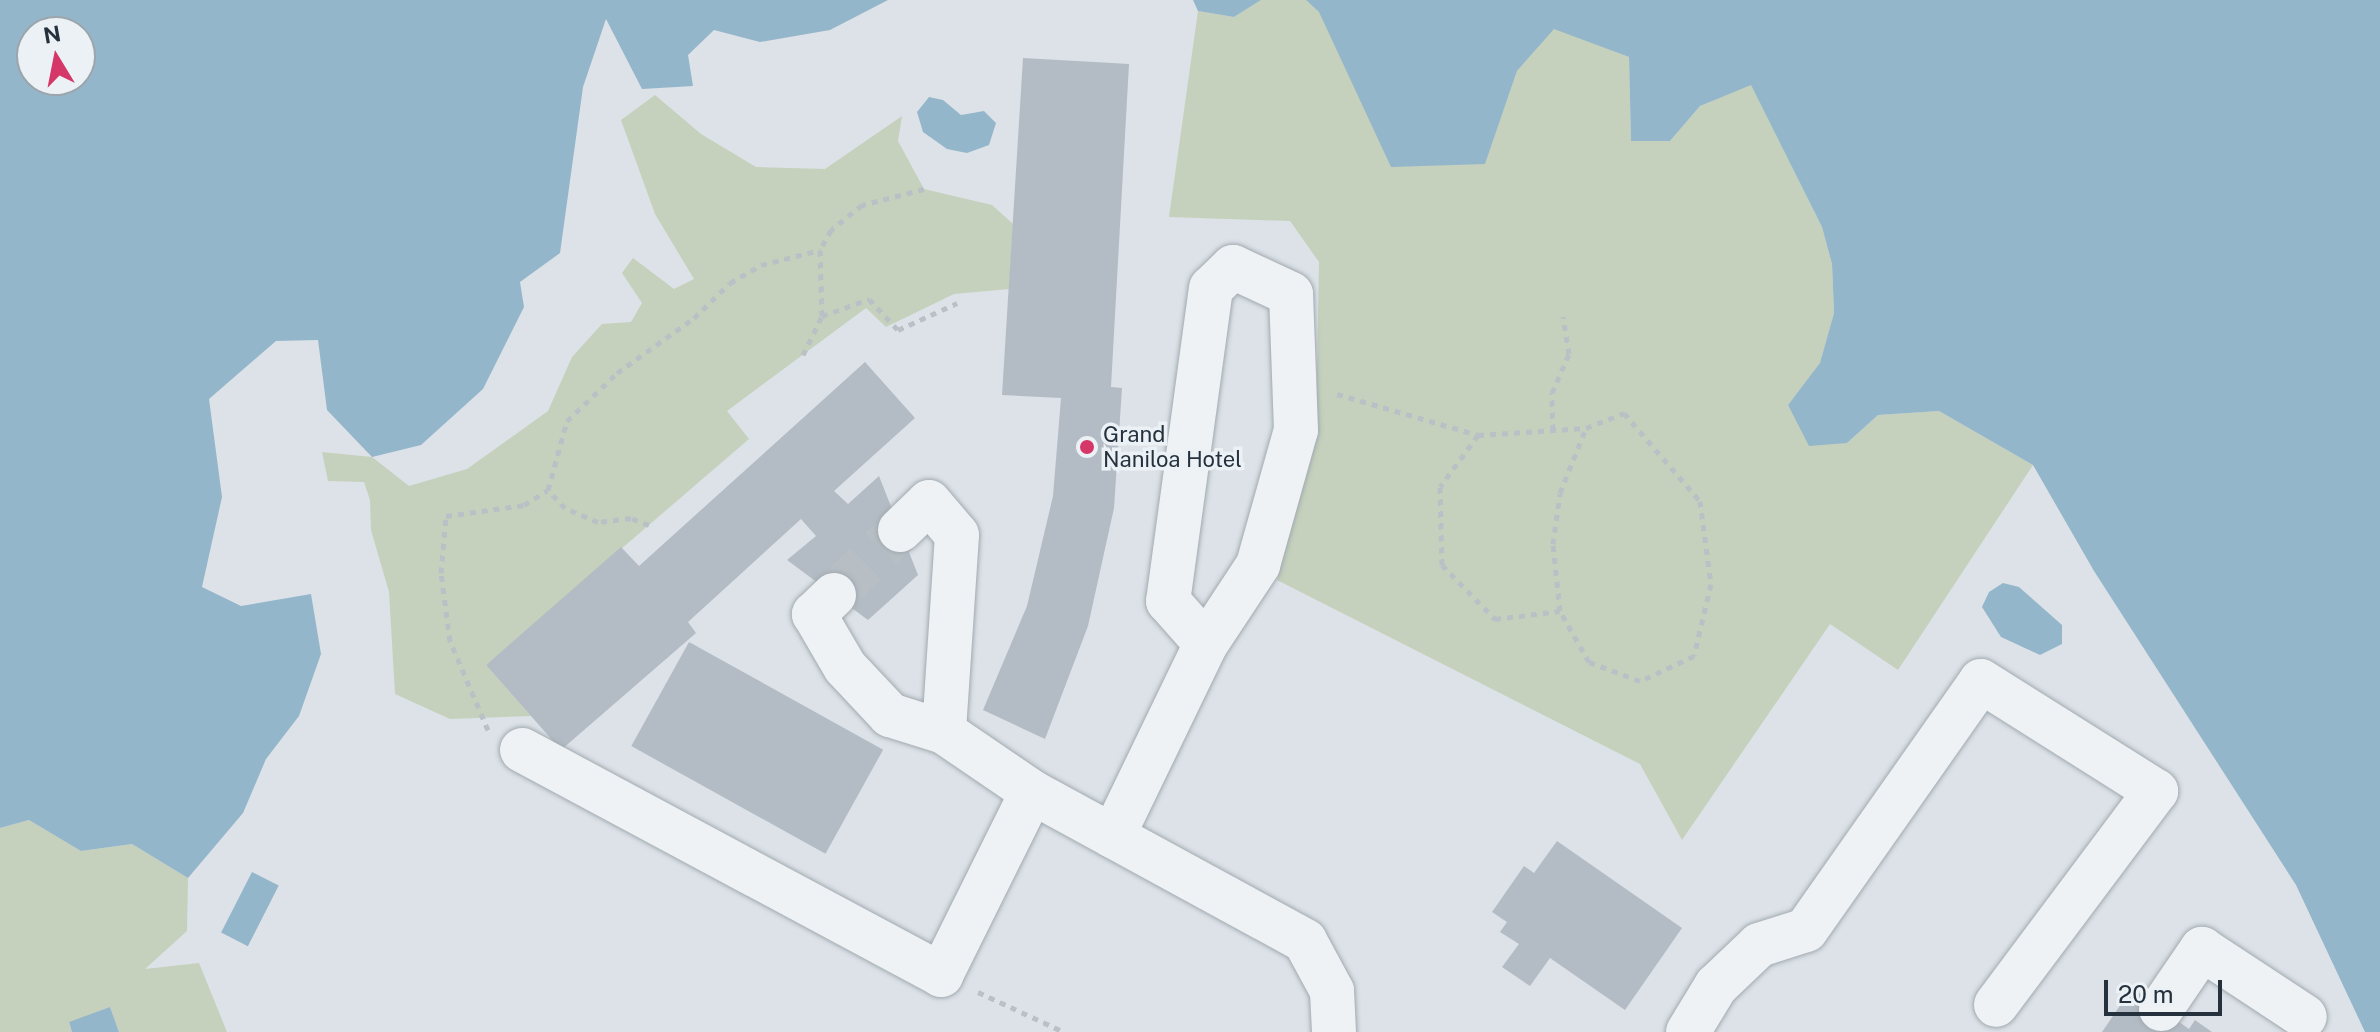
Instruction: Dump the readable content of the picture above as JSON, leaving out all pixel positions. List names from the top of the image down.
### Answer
{
  "places": ["Grand Naniloa Hotel"],
  "scale_bar": "20 m",
  "north": "top"
}
